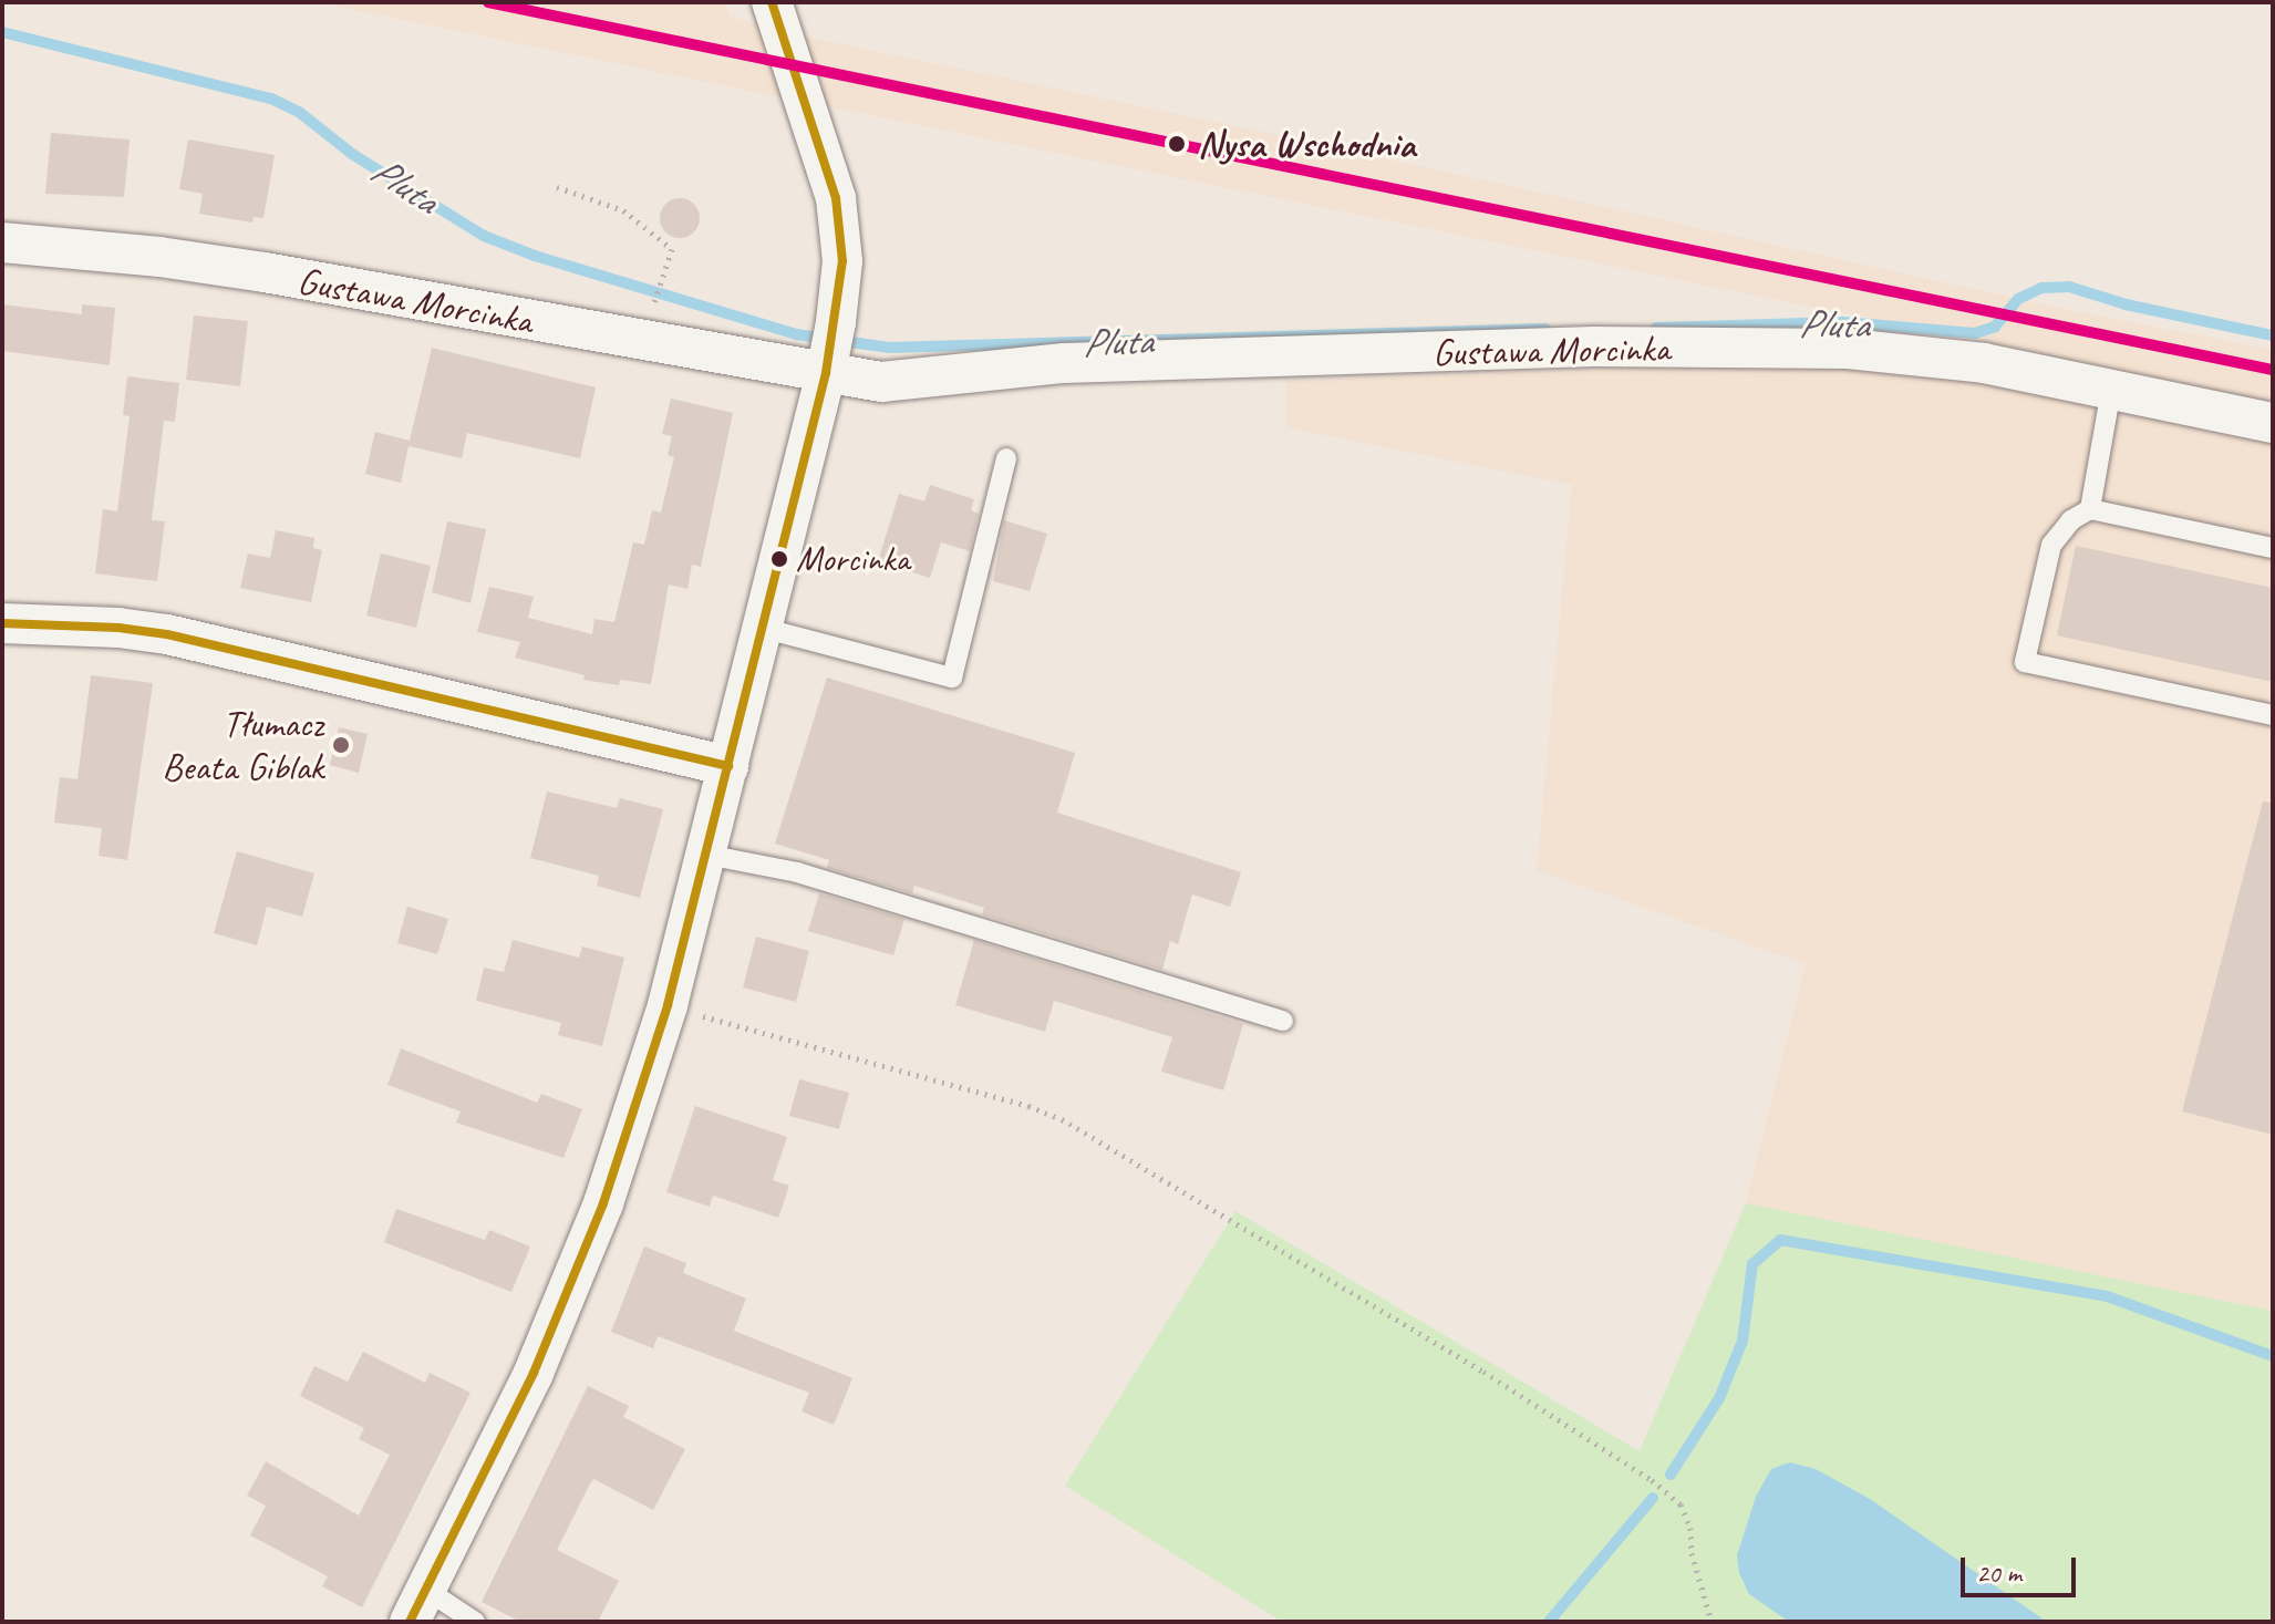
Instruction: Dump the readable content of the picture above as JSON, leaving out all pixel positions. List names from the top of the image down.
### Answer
{
  "streets": {
    "street": ["Gustawa Morcinka"]
  },
  "water": ["Pluta"],
  "places": ["Nysa Wschodnia", "Morcinka", "Tłumacz Beata Giblak"],
  "scale_bar": "20 m"
}
